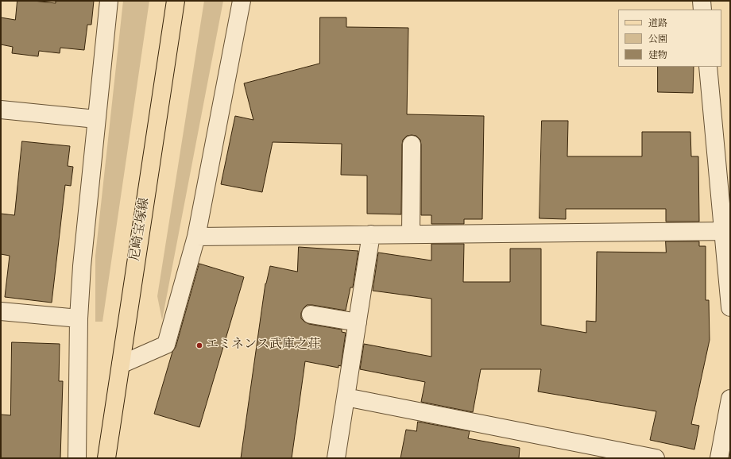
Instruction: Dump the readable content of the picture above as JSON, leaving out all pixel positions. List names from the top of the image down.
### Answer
{
  "streets": {
    "main road": ["尼崎宝塚線"]
  },
  "places": ["エミネンス武庫之荘"],
  "legend": ["道路", "公園", "建物"]
}
